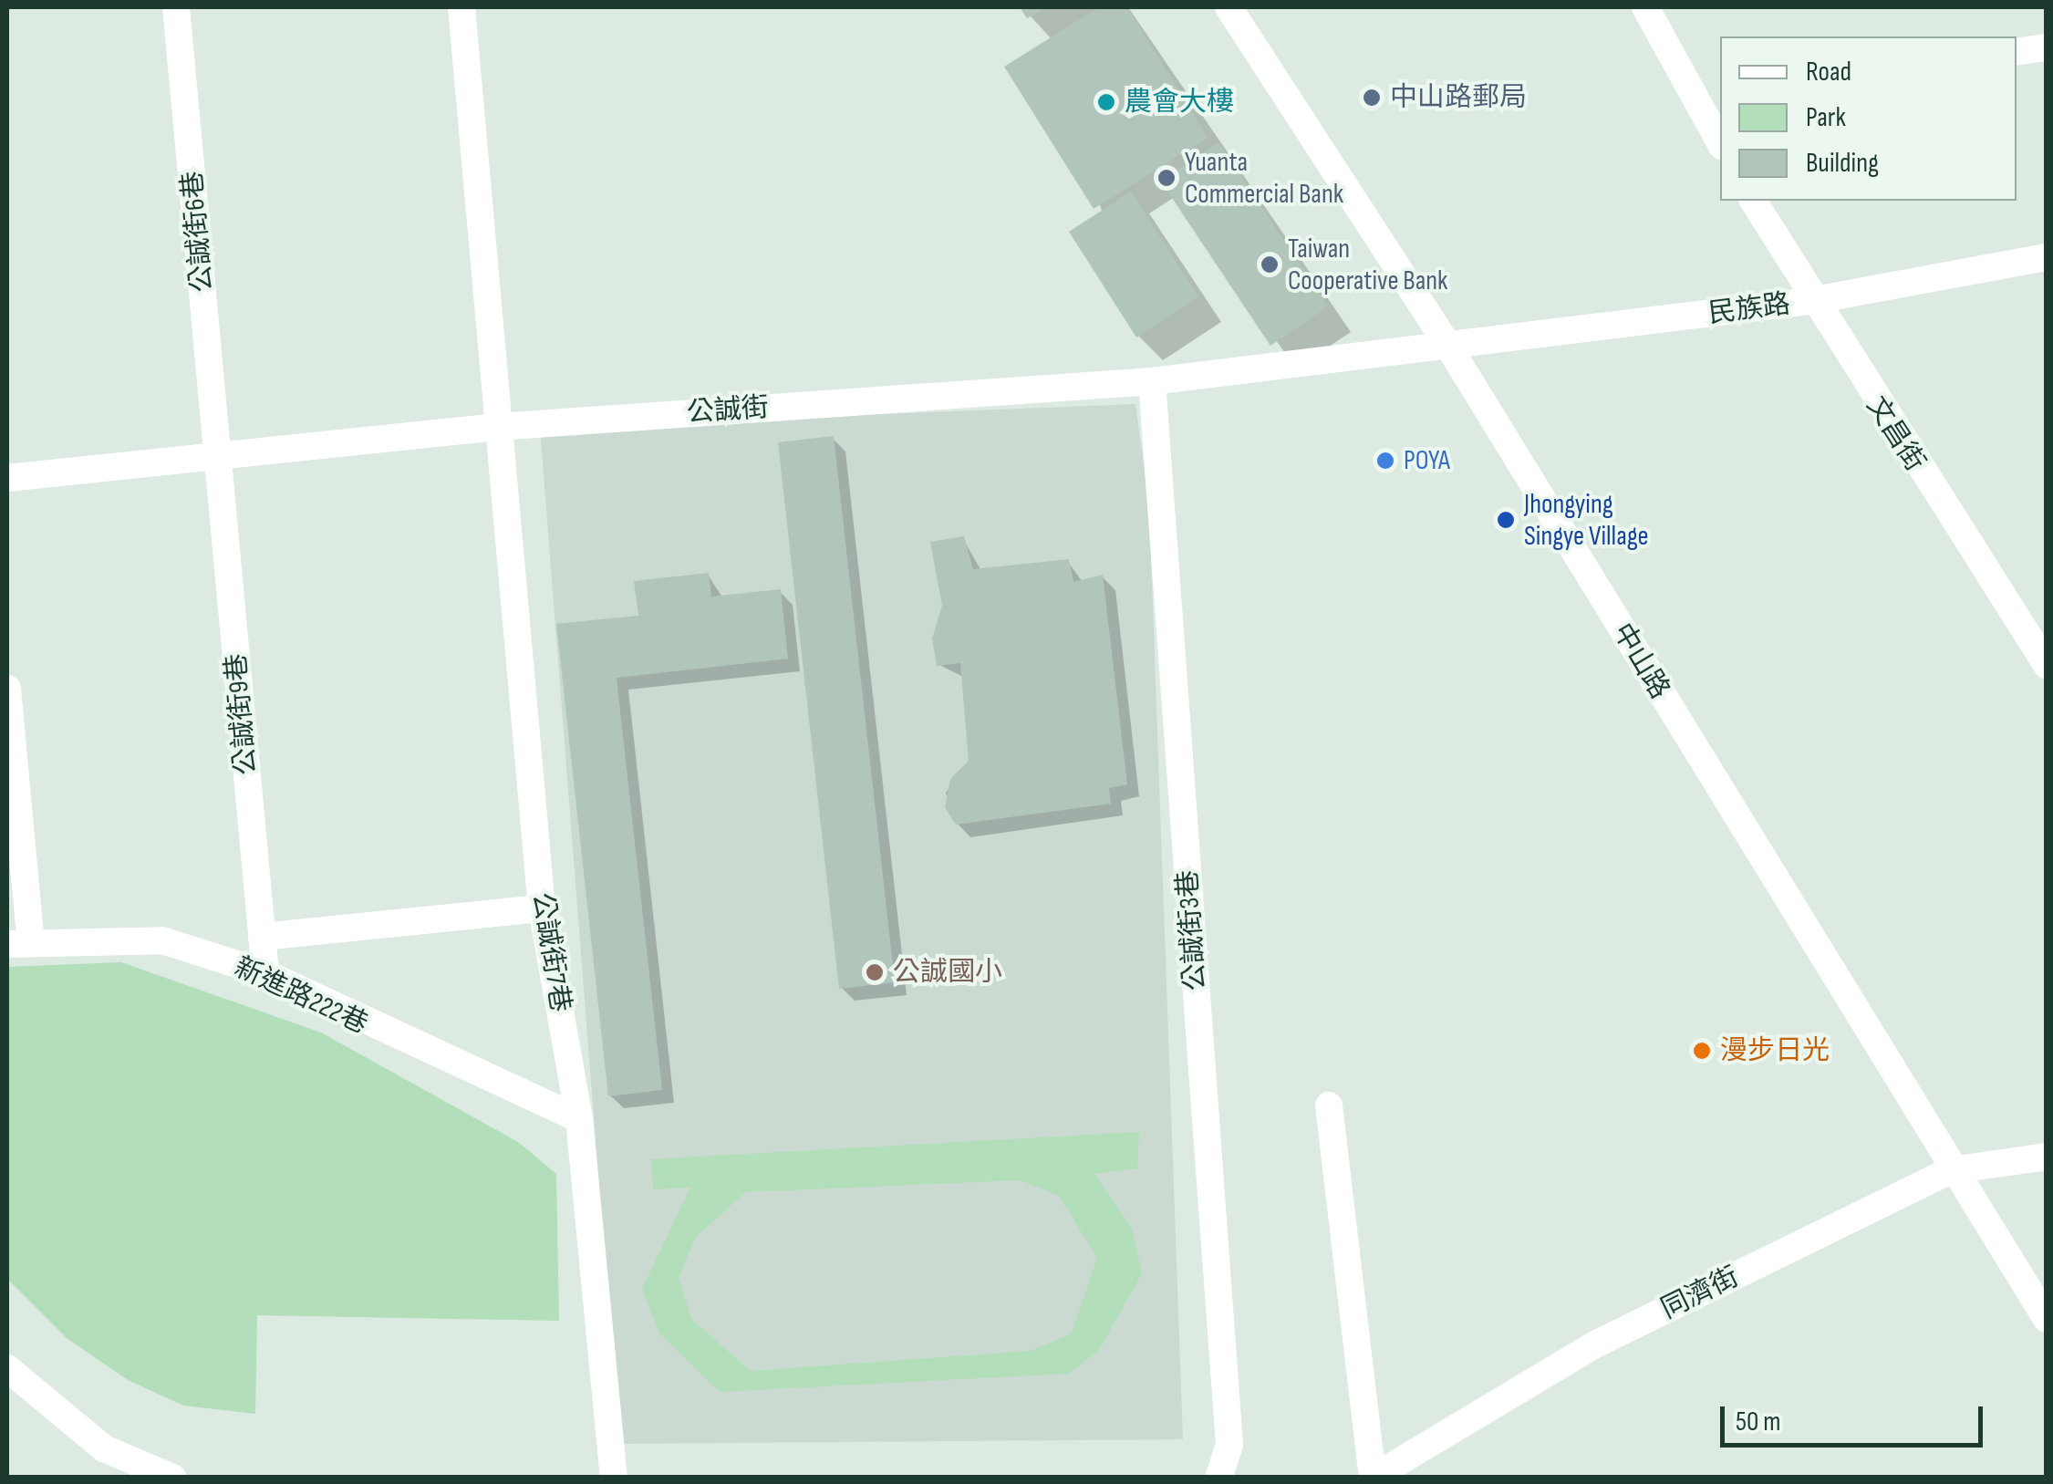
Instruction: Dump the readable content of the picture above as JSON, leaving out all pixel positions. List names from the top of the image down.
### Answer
{
  "streets": {
    "street": [
      "公誠街6巷",
      "民族路",
      "公誠街",
      "文昌街",
      "中山路",
      "公誠街9巷",
      "公誠街3巷",
      "公誠街7巷",
      "新進路222巷",
      "同濟街"
    ]
  },
  "crossings": [
    ["公誠街6巷", "公誠街"],
    ["公誠街6巷", "公誠街9巷"],
    ["民族路", "公誠街"],
    ["民族路", "文昌街"],
    ["民族路", "中山路"],
    ["公誠街", "中山路"],
    ["公誠街", "公誠街9巷"],
    ["公誠街", "公誠街3巷"],
    ["公誠街", "公誠街7巷"],
    ["中山路", "同濟街"],
    ["公誠街9巷", "新進路222巷"],
    ["公誠街7巷", "新進路222巷"]
  ],
  "places": [
    "中山路郵局",
    "農會大樓",
    "Yuanta Commercial Bank",
    "Taiwan Cooperative Bank",
    "POYA",
    "Jhongying Singye Village",
    "公誠國小",
    "漫步日光"
  ],
  "legend": ["Road", "Park", "Building"],
  "scale_bar": "50 m"
}
